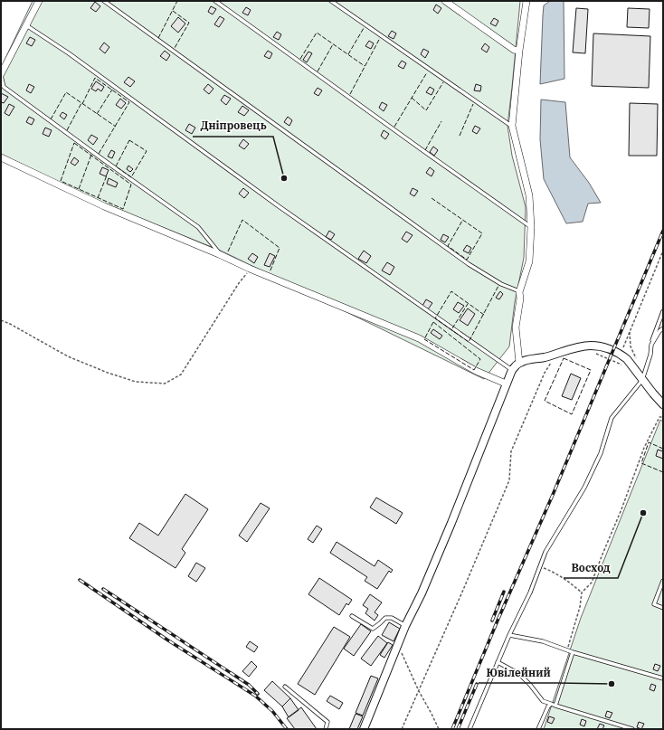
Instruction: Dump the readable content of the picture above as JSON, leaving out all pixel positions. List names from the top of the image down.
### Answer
{
  "places": ["Дніпровець", "Восход", "Ювілейний"]
}
